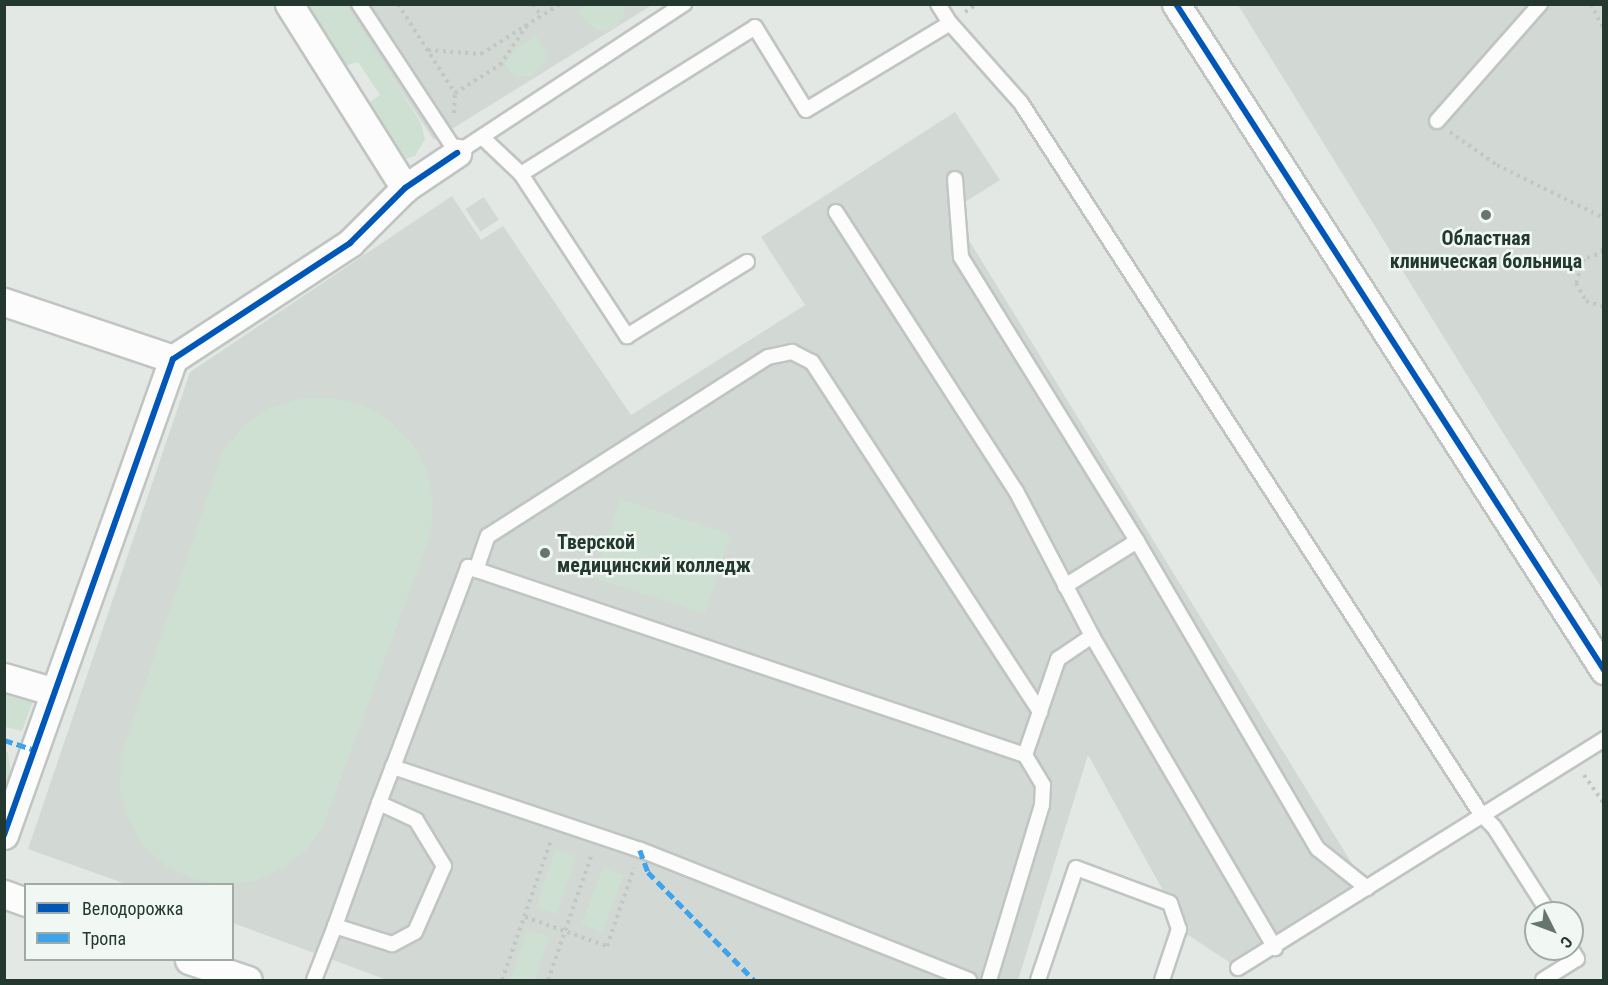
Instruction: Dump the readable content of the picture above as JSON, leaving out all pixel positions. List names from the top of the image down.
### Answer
{
  "places": ["Областная клиническая больница", "Тверской медицинский колледж"],
  "legend": ["Велодорожка", "Тропа"],
  "north": "bottom right"
}
